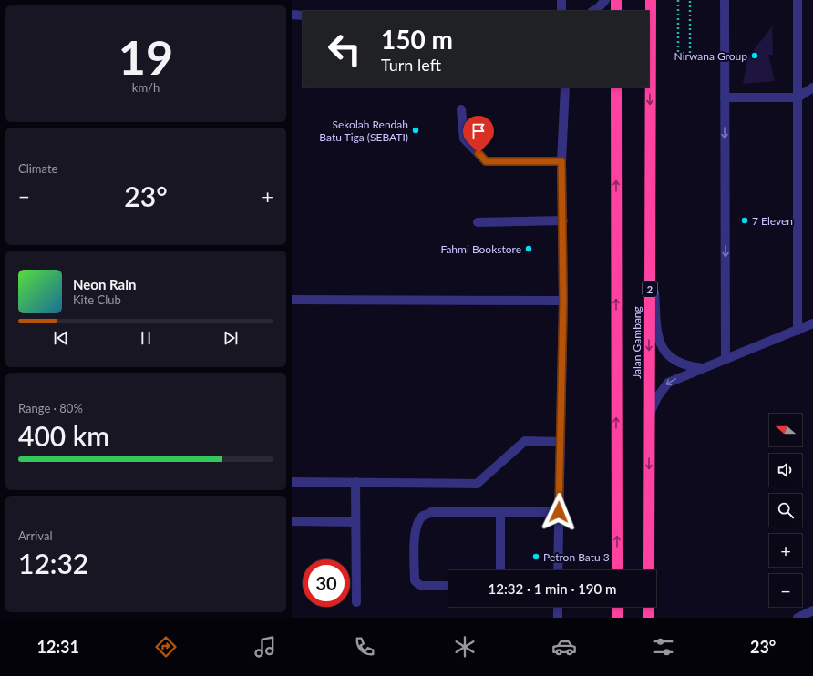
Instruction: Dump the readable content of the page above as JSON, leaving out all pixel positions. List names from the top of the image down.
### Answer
{
  "streets": {
    "highway": ["2", "Jalan Gambang"]
  },
  "places": [
    "Nirwana Group",
    "Sekolah Rendah Batu Tiga (SEBATI)",
    "7 Eleven",
    "Fahmi Bookstore",
    "Petron Batu 3"
  ],
  "north": "left",
  "page": {
    "tile": [
      ["19", "km/h"],
      "Climate",
      ["Range · 80%", "400 km"],
      ["Arrival", "12:32"]
    ],
    "turn": ["150 m", "Turn left"],
    "heat": ["−", "23°", "+"],
    "song": ["Neon Rain", "Kite Club"],
    "map_buttons": ["+", "−"],
    "limit": "30",
    "trip": "12:32 · 1 min · 190 m",
    "tabs": ["12:31", "23°"]
  }
}
